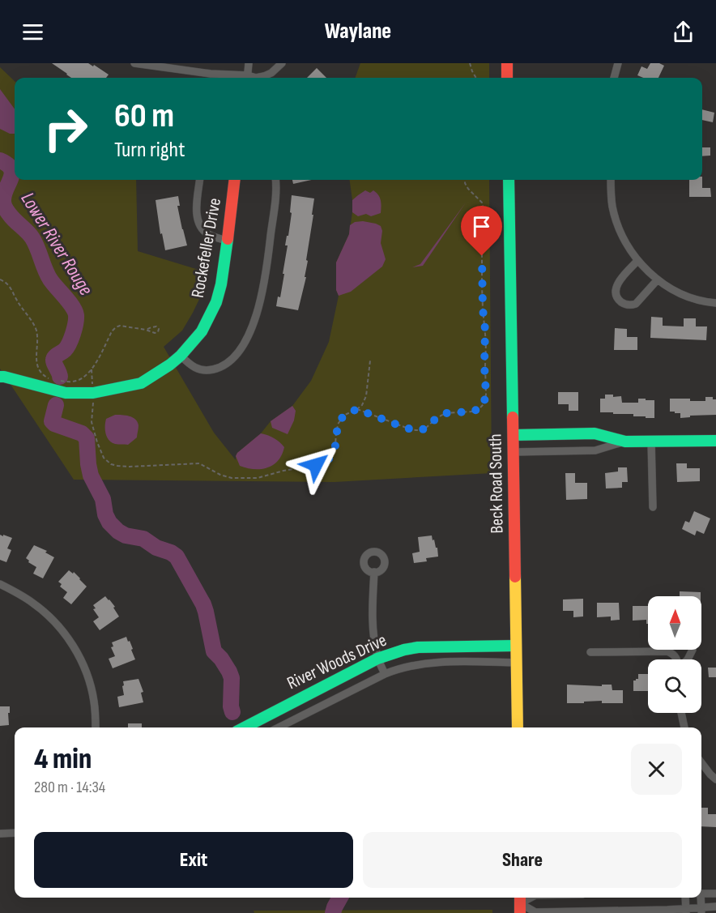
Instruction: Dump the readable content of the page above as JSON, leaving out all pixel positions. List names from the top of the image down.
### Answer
{
  "streets": {
    "street": ["Rockefeller Drive", "Beck Road South", "River Woods Drive"]
  },
  "crossings": [
    ["Beck Road South", "River Woods Drive"]
  ],
  "water": ["Lower River Rouge"],
  "north": "top",
  "page": {
    "header": "Waylane",
    "turn": ["60 m", "Turn right"],
    "heading": ["4 min", "280 m · 14:34"],
    "buttons": ["Exit", "Share"]
  }
}
